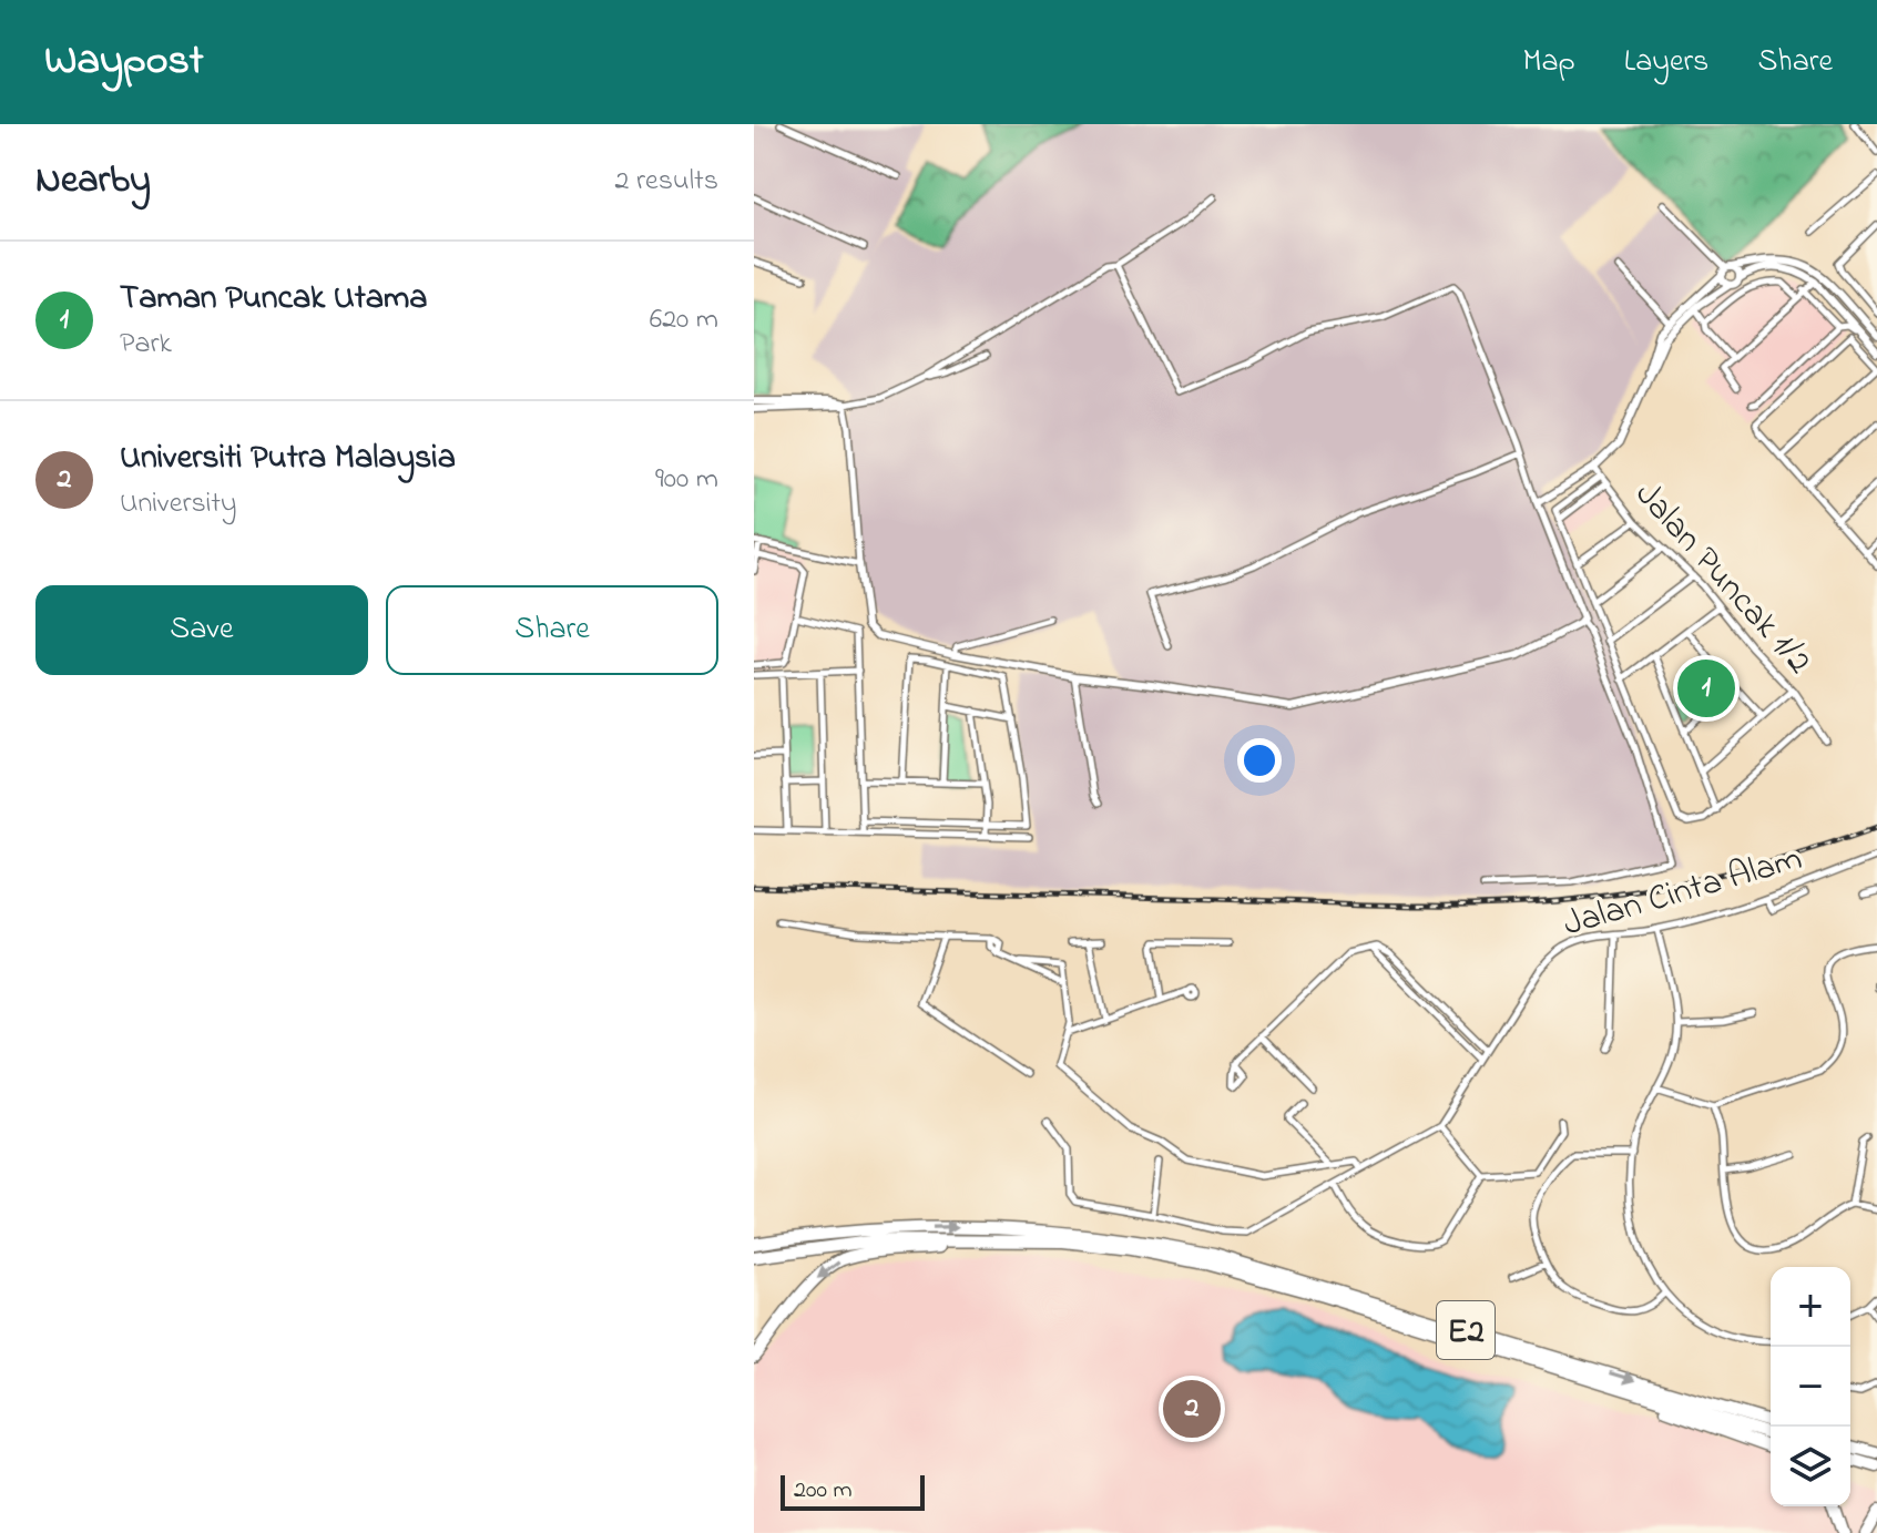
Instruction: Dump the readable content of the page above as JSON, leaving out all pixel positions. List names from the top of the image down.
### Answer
{
  "streets": {
    "highway": ["E2"],
    "street": ["Jalan Puncak 1/2", "Jalan Cinta Alam"]
  },
  "scale_bar": "200 m",
  "page": {
    "header": "Waypost",
    "nav": ["Map", "Layers", "Share"],
    "heading": ["Nearby", "2 results"],
    "list": [
      {
        "mark": "1",
        "name": "Taman Puncak Utama",
        "note": "Park",
        "value": "620 m"
      },
      {
        "mark": "2",
        "name": "Universiti Putra Malaysia",
        "note": "University",
        "value": "900 m"
      }
    ],
    "buttons": ["Save", "Share"],
    "pins": ["1", "2"],
    "map_buttons": ["+", "−"],
    "scale": "200 m"
  }
}
